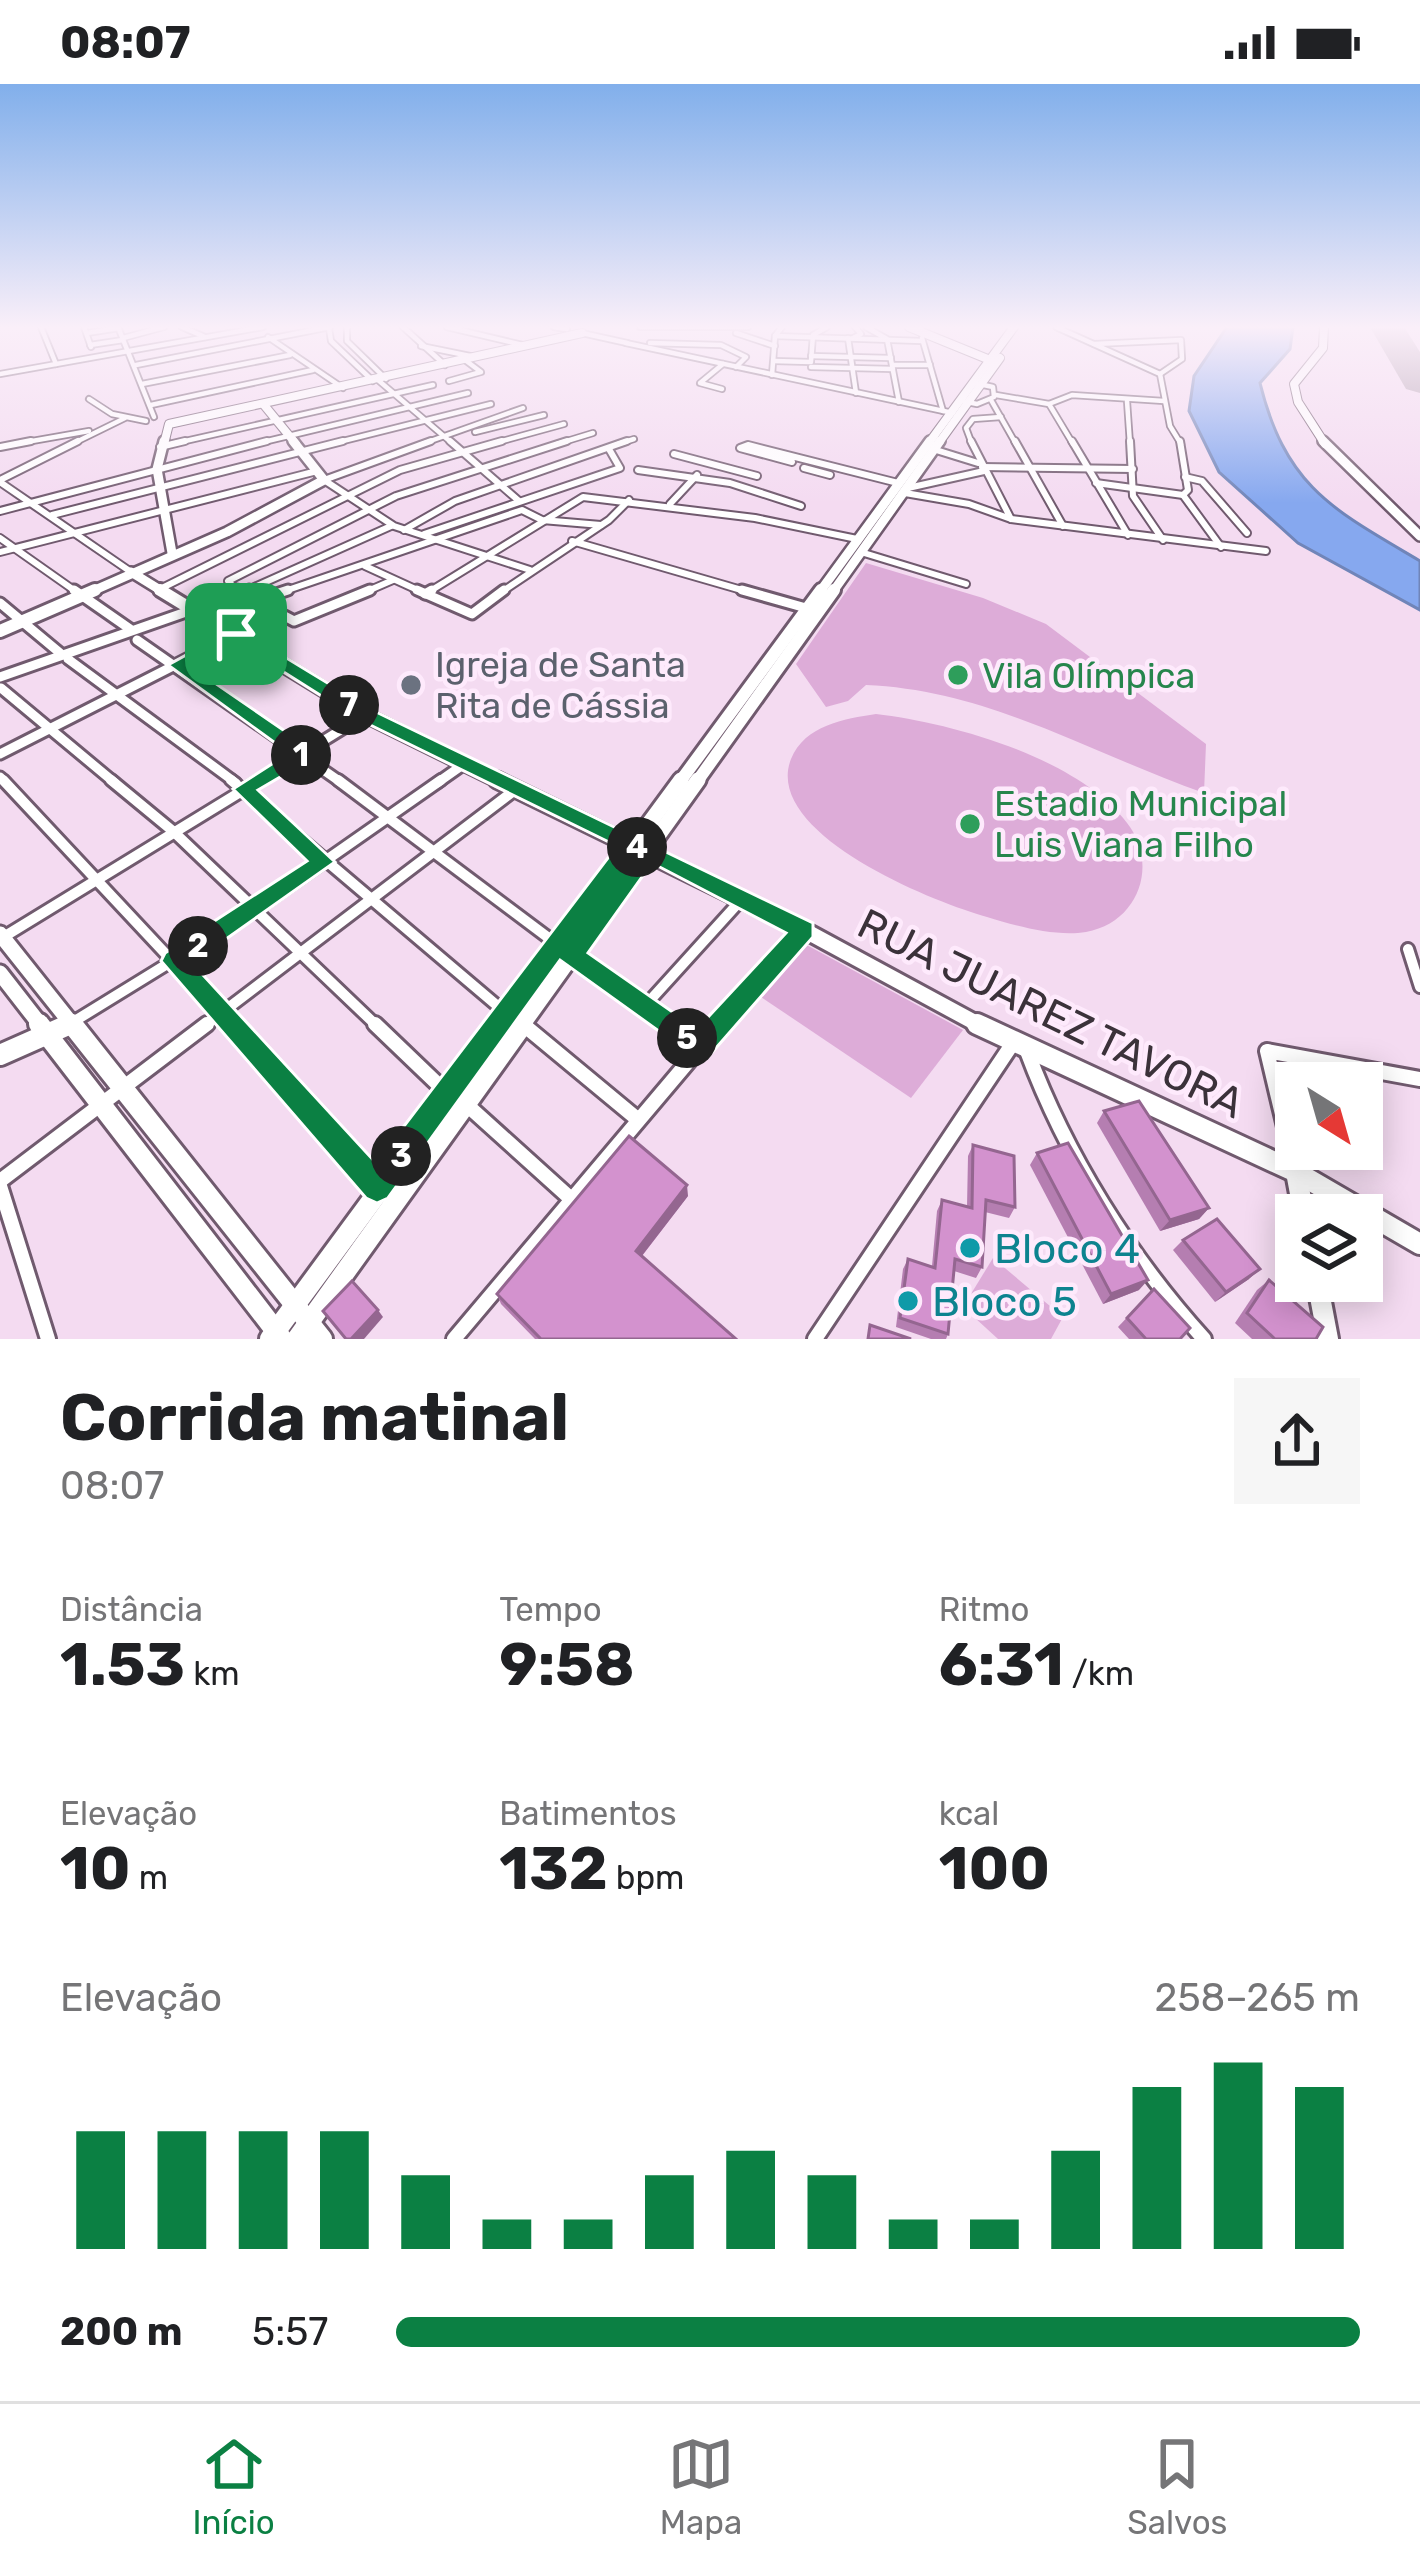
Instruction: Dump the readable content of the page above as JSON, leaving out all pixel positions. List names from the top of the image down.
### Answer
{
  "streets": {
    "street": ["RUA JUAREZ TAVORA"]
  },
  "places": [
    "Vila Olímpica",
    "Igreja de Santa Rita de Cássia",
    "Estadio Municipal Luis Viana Filho",
    "Bloco 4",
    "Bloco 5"
  ],
  "north": "bottom right",
  "page": {
    "status": "08:07",
    "pins": [
      "7",
      "1",
      "4",
      "2",
      "5",
      "3"
    ],
    "heading": ["Corrida matinal", "08:07"],
    "stats": [
      ["Distância", "1.53 km"],
      ["Tempo", "9:58"],
      ["Ritmo", "6:31 /km"],
      ["Elevação", "10 m"],
      ["Batimentos", "132 bpm"],
      ["kcal", "100"]
    ],
    "chart": ["Elevação", "258–265 m"],
    "list": [
      {
        "name": "200 m",
        "note": "5:57"
      }
    ],
    "tabs": ["Início", "Mapa", "Salvos"]
  }
}
